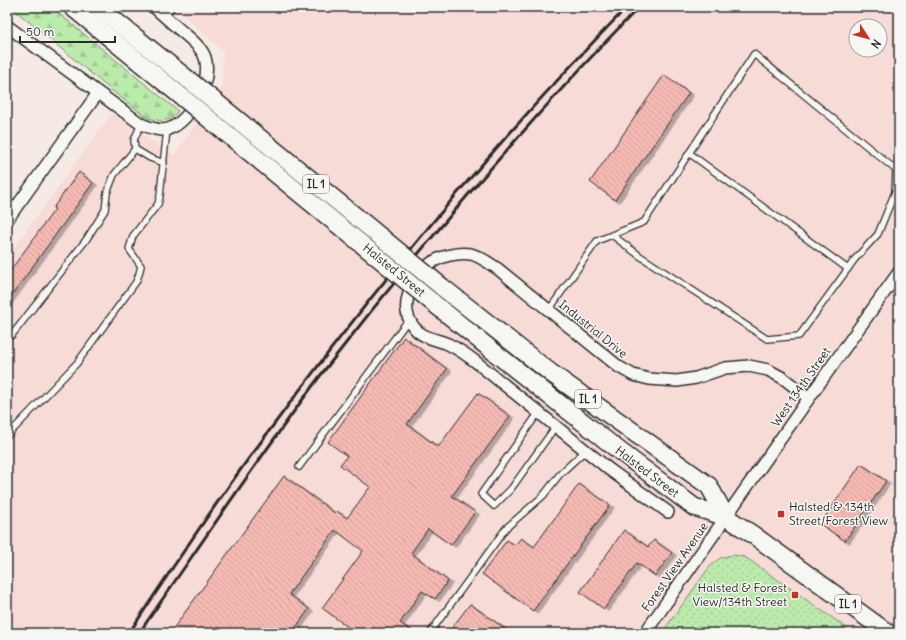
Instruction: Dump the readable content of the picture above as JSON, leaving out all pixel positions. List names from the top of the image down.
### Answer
{
  "streets": {
    "main road": ["IL 1", "Halsted Street"],
    "street": ["Industrial Drive", "West 134th Street", "Forest View Avenue"]
  },
  "crossings": [
    ["Halsted Street", "West 134th Street"],
    ["Halsted Street", "Forest View Avenue"],
    ["Industrial Drive", "West 134th Street"],
    ["West 134th Street", "Forest View Avenue"]
  ],
  "places": {
    "transit": ["Halsted & 134th Street/Forest View", "Halsted & Forest View/134th Street"]
  },
  "scale_bar": "50 m",
  "north": "bottom right"
}
